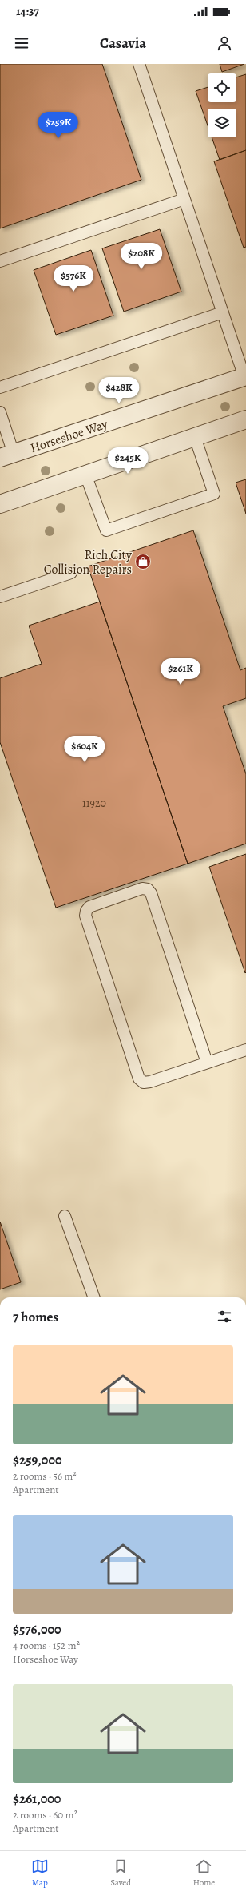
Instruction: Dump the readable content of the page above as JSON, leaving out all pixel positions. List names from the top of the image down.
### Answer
{
  "streets": {
    "street": ["Horseshoe Way"]
  },
  "places": {
    "shop": ["Rich City Collision Repairs"]
  },
  "house_numbers": ["11920"],
  "page": {
    "status": "14:37",
    "header": "Casavia",
    "price": [
      "$259K",
      "$208K",
      "$576K",
      "$428K",
      "$245K",
      "$261K",
      "$604K"
    ],
    "heading": "7 homes",
    "list": [
      {
        "name": "$259,000",
        "note": "2 rooms · 56 m² · Apartment"
      },
      {
        "name": "$576,000",
        "note": "4 rooms · 152 m² · Horseshoe Way"
      },
      {
        "name": "$261,000",
        "note": "2 rooms · 60 m² · Apartment"
      }
    ],
    "tabs": ["Map", "Saved", "Home"]
  }
}
